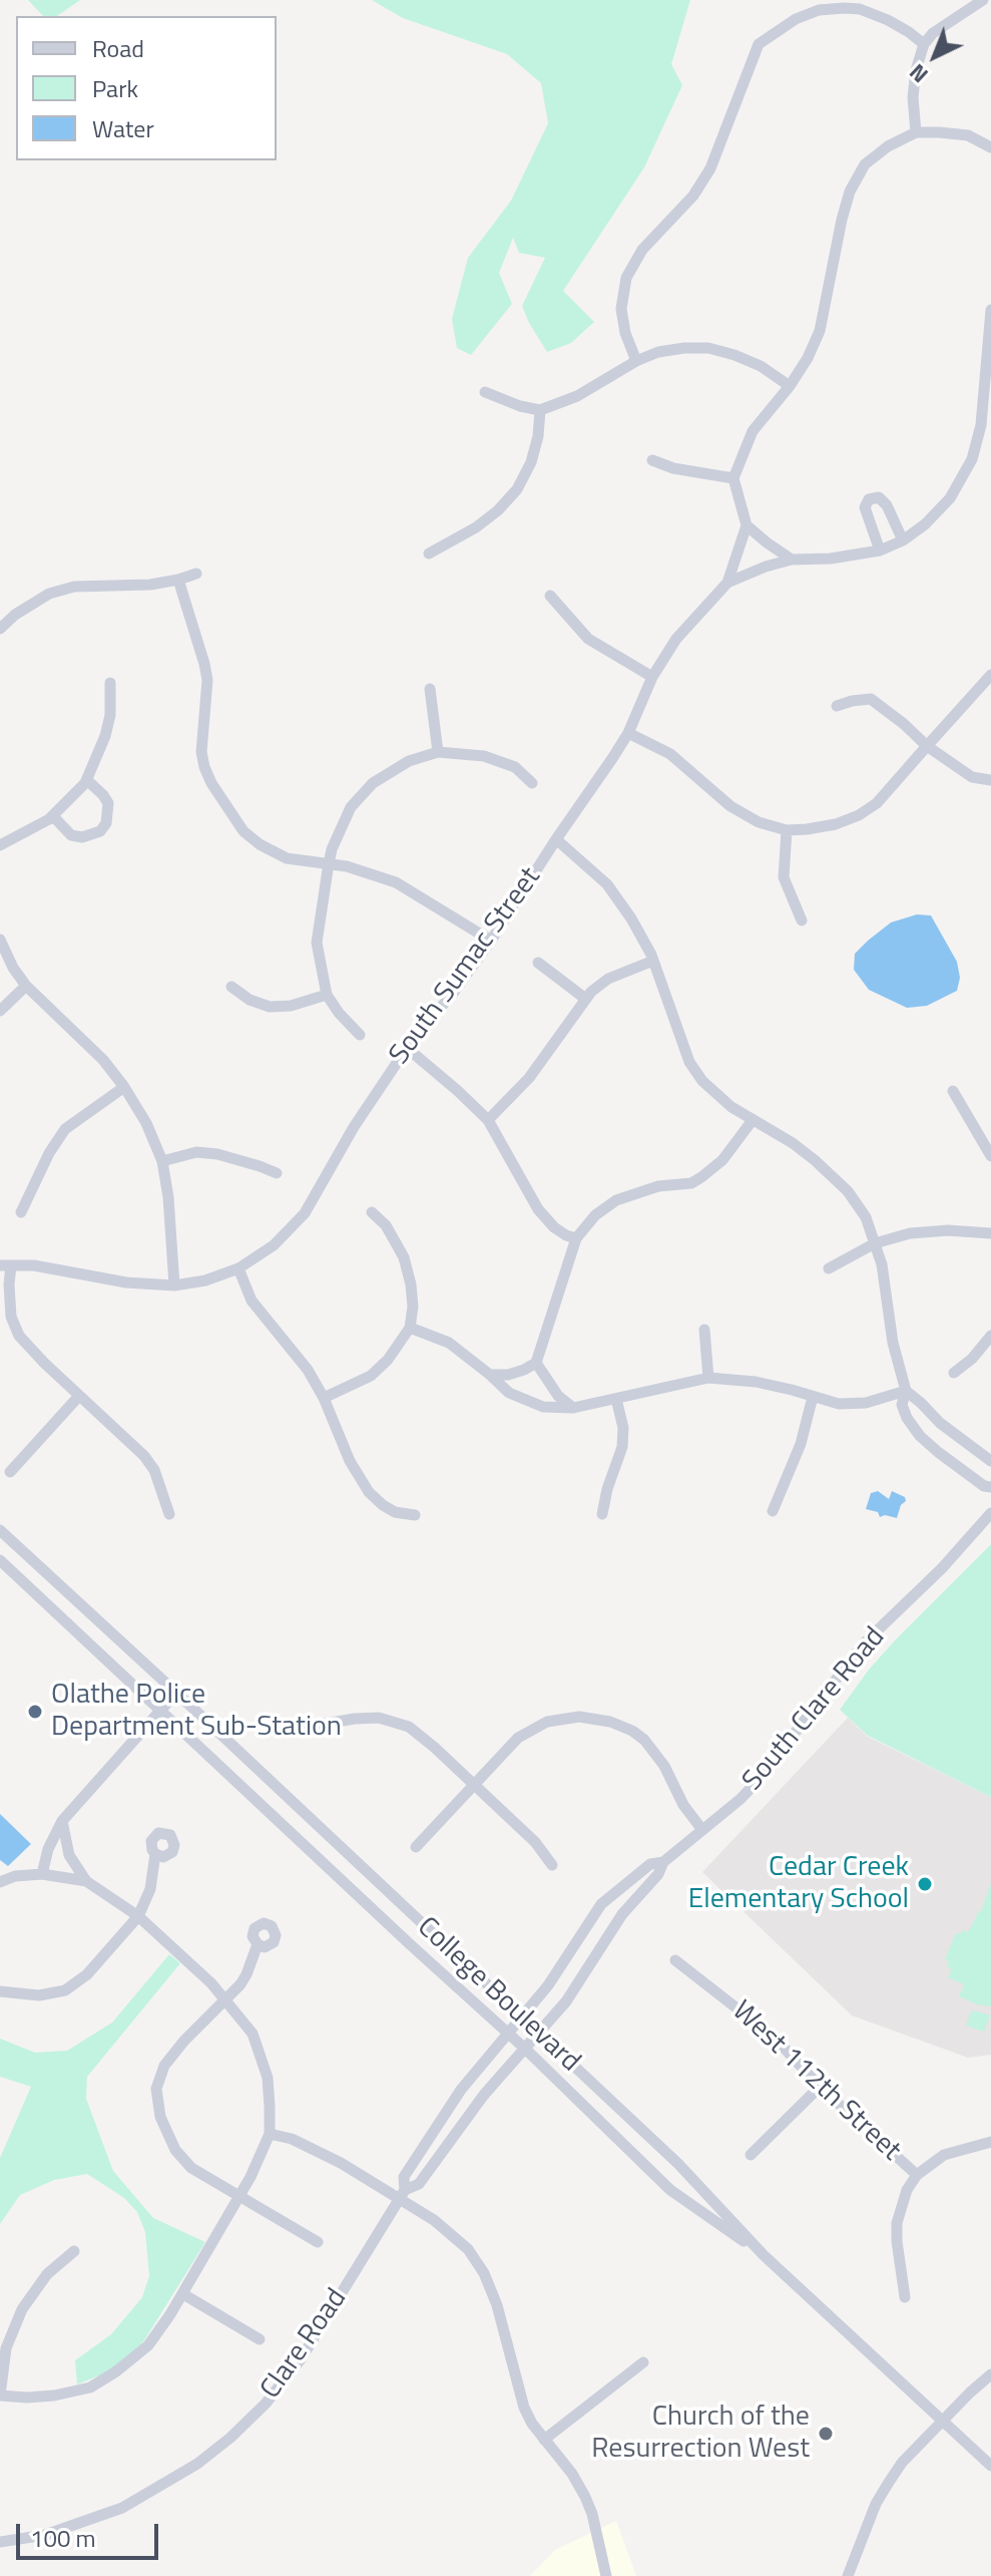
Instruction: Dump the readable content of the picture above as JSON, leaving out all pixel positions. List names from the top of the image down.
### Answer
{
  "streets": {
    "street": [
      "South Sumac Street",
      "South Clare Road",
      "College Boulevard",
      "West 112th Street",
      "Clare Road"
    ]
  },
  "crossings": [
    ["South Clare Road", "College Boulevard"],
    ["South Clare Road", "Clare Road"],
    ["College Boulevard", "Clare Road"]
  ],
  "places": ["Olathe Police Department Sub-Station", "Cedar Creek Elementary School", "Church of the Resurrection West"],
  "legend": ["Road", "Park", "Water"],
  "scale_bar": "100 m",
  "north": "bottom left"
}
